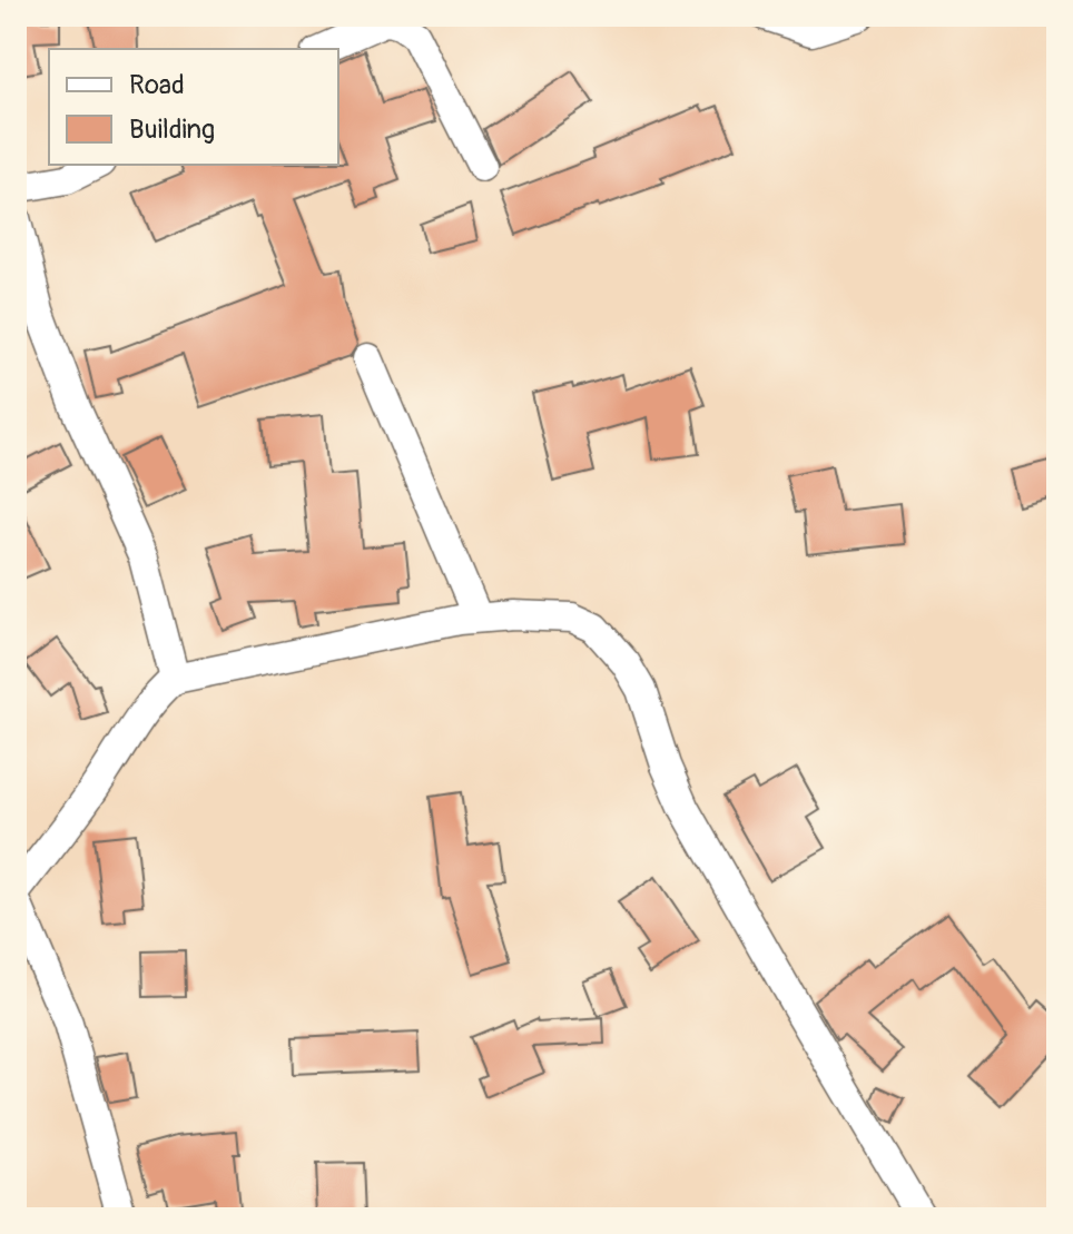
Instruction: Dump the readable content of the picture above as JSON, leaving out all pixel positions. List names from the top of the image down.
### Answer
{
  "legend": ["Road", "Building"]
}
